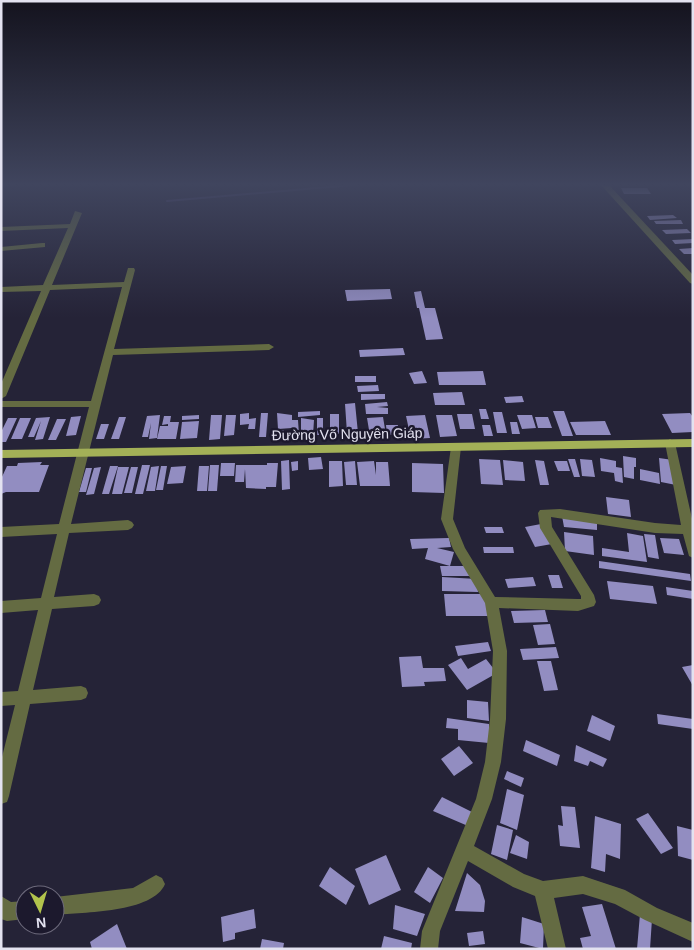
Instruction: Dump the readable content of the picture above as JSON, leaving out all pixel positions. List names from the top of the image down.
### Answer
{
  "streets": {
    "main road": ["Đường Võ Nguyên Giáp"]
  },
  "north": "bottom"
}
